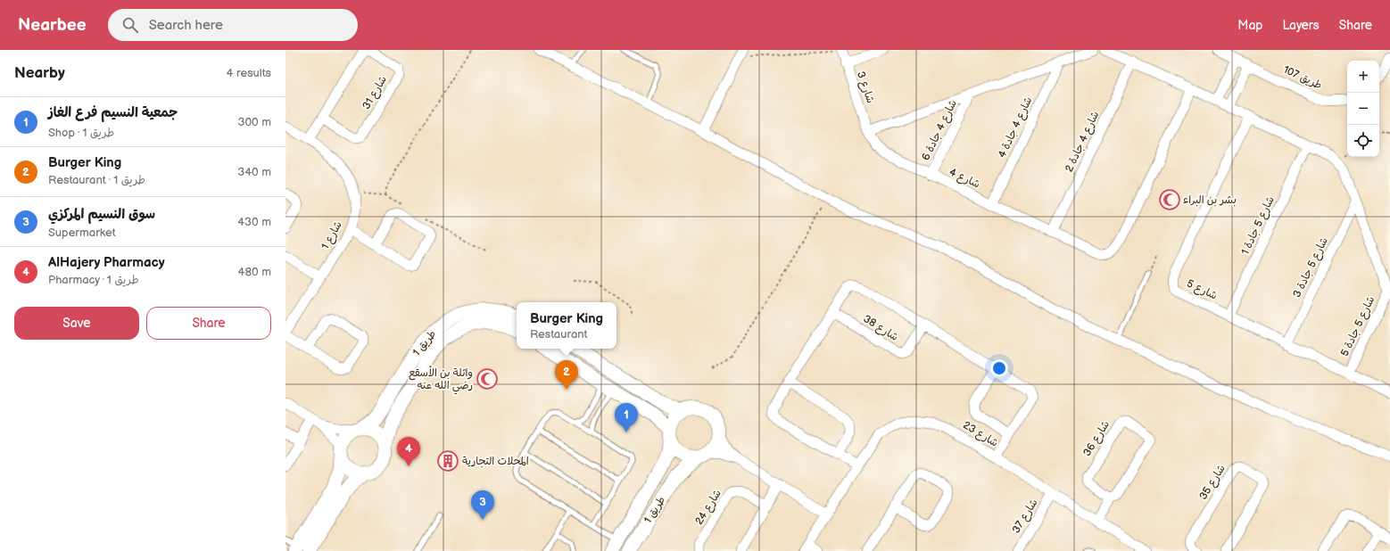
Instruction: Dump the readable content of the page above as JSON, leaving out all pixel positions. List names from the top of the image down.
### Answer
{
  "streets": {
    "street": [
      "طريق 107",
      "شارع 3",
      "شارع 31",
      "شارع 4 جادة 4",
      "شارع 4 جادة 6",
      "شارع 4 جادة 2",
      "شارع 4",
      "شارع 5 جادة 1",
      "شارع 1",
      "شارع 5 جادة 3",
      "شارع 5",
      "شارع 5 جادة 5",
      "شارع 38",
      "طريق 1",
      "شارع 23",
      "شارع 36",
      "شارع 35",
      "شارع 24",
      "شارع 37"
    ]
  },
  "crossings": [
    ["شارع 3", "شارع 4"],
    ["شارع 31", "شارع 1"],
    ["شارع 4 جادة 4", "شارع 4"],
    ["شارع 4 جادة 6", "شارع 4"],
    ["شارع 4 جادة 2", "شارع 4"],
    ["شارع 5 جادة 1", "شارع 5"],
    ["شارع 5 جادة 3", "شارع 5"],
    ["شارع 5", "شارع 5 جادة 5"],
    ["شارع 23", "شارع 36"],
    ["شارع 23", "شارع 37"]
  ],
  "places": {
    "mosque": ["بشر بن البراء", "واثلة بن الأسقع رضي الله عنه"],
    "building": ["المحلات التجارية"]
  },
  "page": {
    "header": "Nearbee",
    "search": "Search here",
    "nav": ["Map", "Layers", "Share"],
    "heading": ["Nearby", "4 results"],
    "map_buttons": ["+", "−"],
    "list": [
      {
        "mark": "1",
        "name": "جمعية النسيم فرع الغاز",
        "note": "Shop · طريق 1",
        "value": "300 m"
      },
      {
        "mark": "2",
        "name": "Burger King",
        "note": "Restaurant · طريق 1",
        "value": "340 m"
      },
      {
        "mark": "3",
        "name": "سوق النسيم المركزي",
        "note": "Supermarket",
        "value": "430 m"
      },
      {
        "mark": "4",
        "name": "AlHajery Pharmacy",
        "note": "Pharmacy · طريق 1",
        "value": "480 m"
      }
    ],
    "buttons": ["Save", "Share"],
    "popup": ["Burger King", "Restaurant"],
    "pins": [
      "2",
      "1",
      "4",
      "3"
    ]
  }
}
